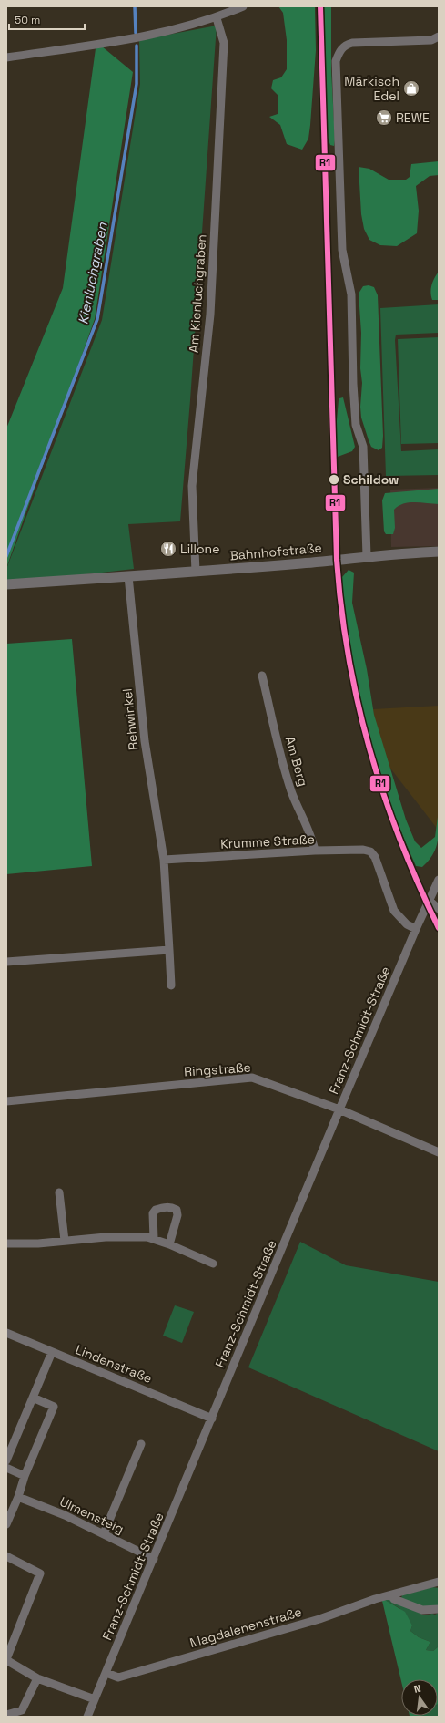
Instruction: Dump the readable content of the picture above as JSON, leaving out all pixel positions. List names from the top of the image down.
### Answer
{
  "streets": {
    "street": [
      "Am Kienluchgraben",
      "Bahnhofstraße",
      "Rehwinkel",
      "Am Berg",
      "Krumme Straße",
      "Franz-Schmidt-Straße",
      "Ringstraße",
      "Lindenstraße",
      "Ulmensteig",
      "Magdalenenstraße"
    ]
  },
  "crossings": [
    ["Am Kienluchgraben", "Bahnhofstraße"],
    ["Bahnhofstraße", "Rehwinkel"],
    ["Rehwinkel", "Krumme Straße"],
    ["Am Berg", "Krumme Straße"],
    ["Krumme Straße", "Franz-Schmidt-Straße"],
    ["Franz-Schmidt-Straße", "Ringstraße"],
    ["Franz-Schmidt-Straße", "Lindenstraße"],
    ["Franz-Schmidt-Straße", "Ulmensteig"],
    ["Franz-Schmidt-Straße", "Magdalenenstraße"]
  ],
  "water": ["Kienluchgraben"],
  "places": {
    "shop": ["Märkisch Edel"],
    "supermarket": ["REWE"],
    "other": ["Schildow"],
    "restaurant": ["Lillone"]
  },
  "lines": ["transit line R1"],
  "scale_bar": "50 m",
  "north": "top"
}
